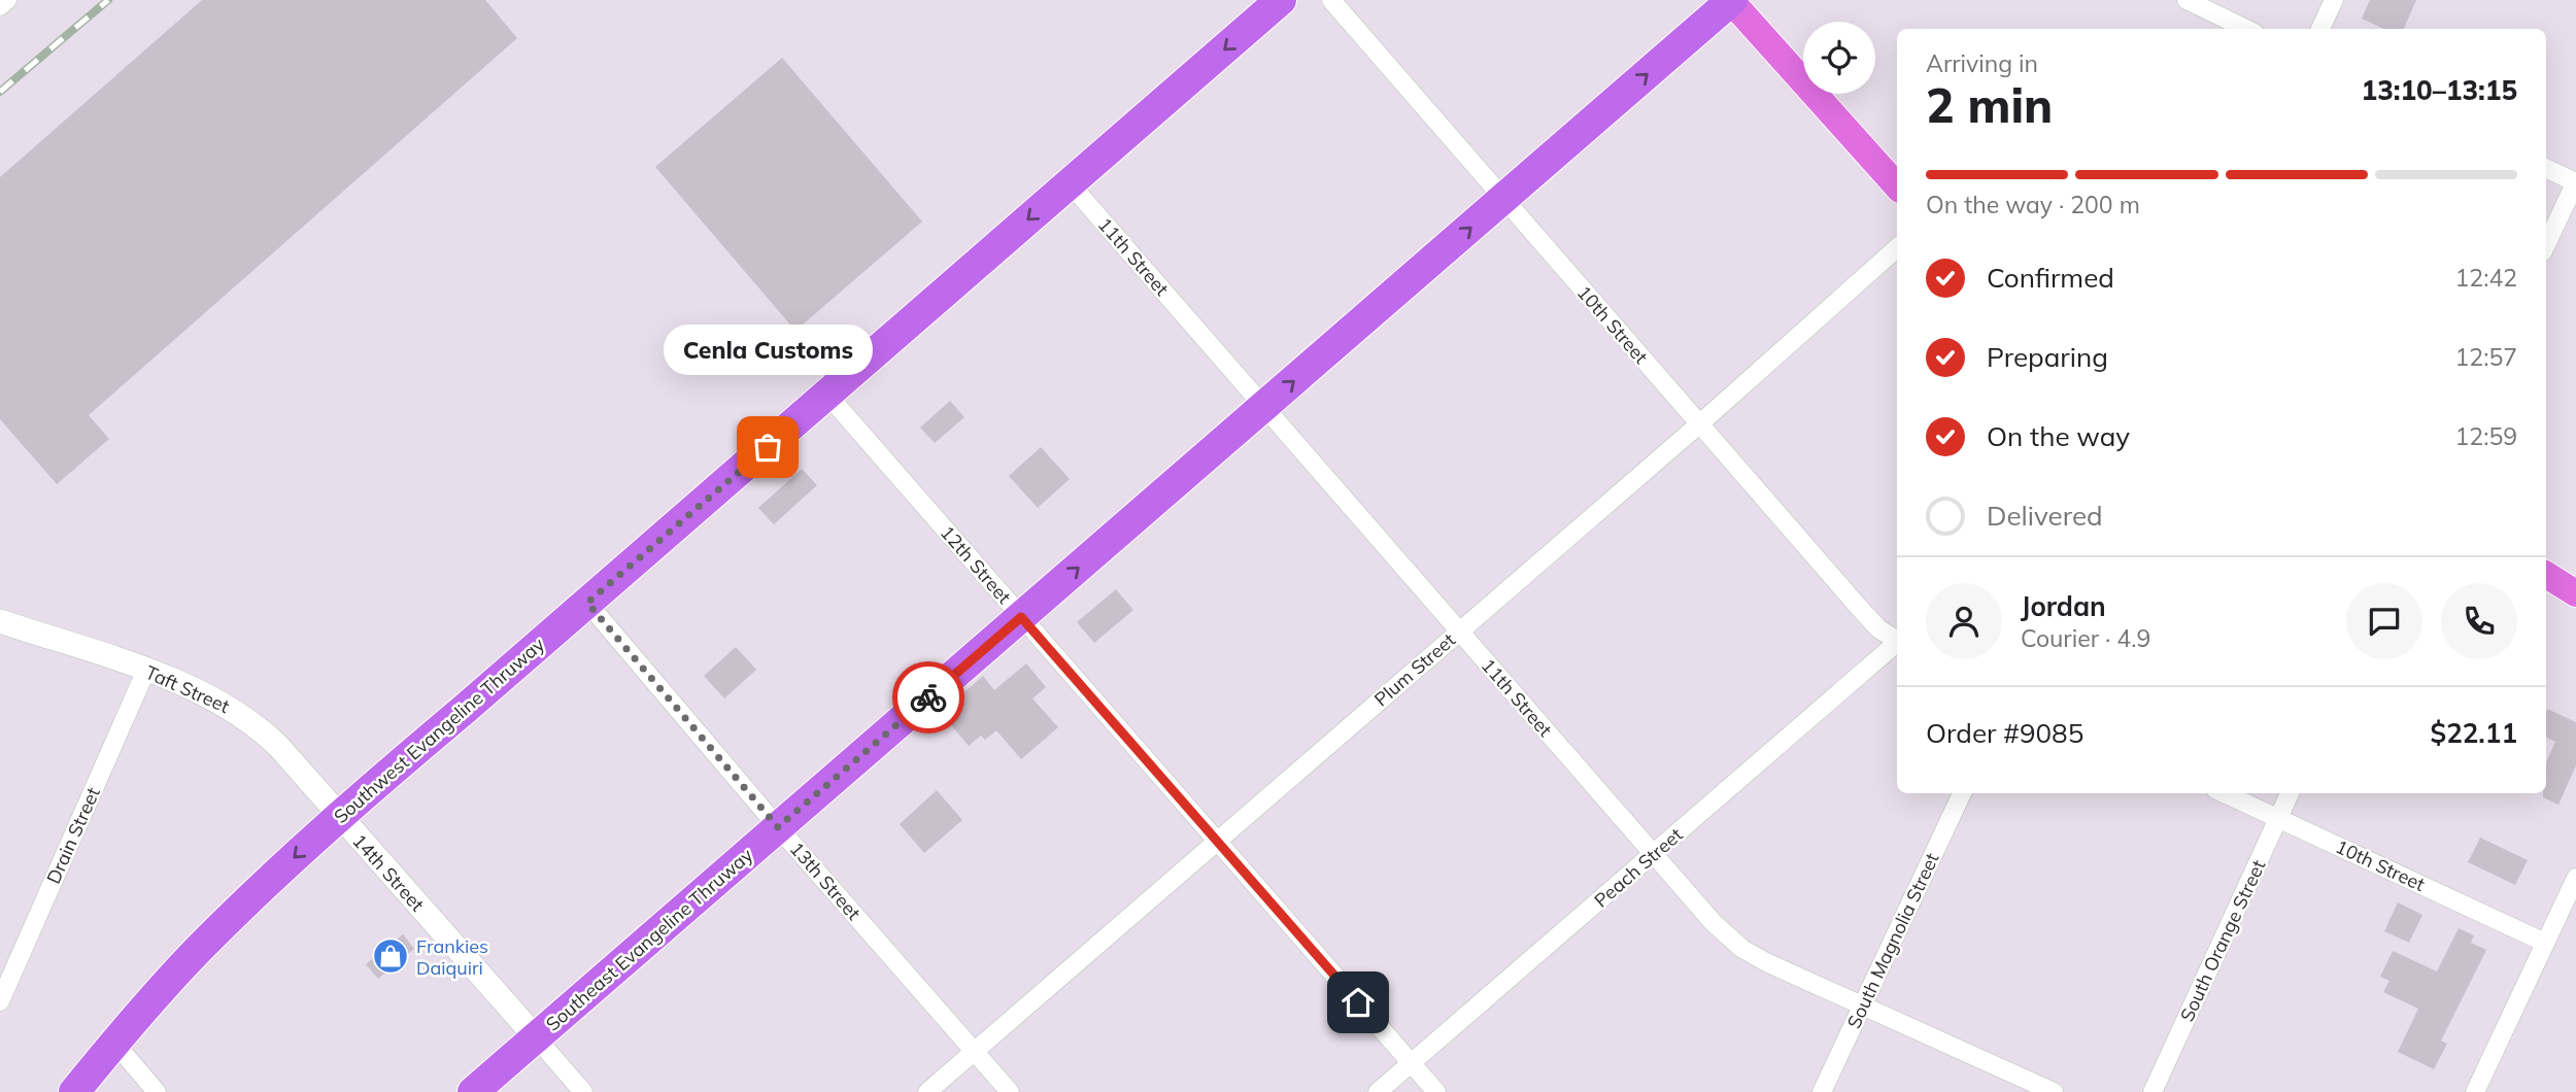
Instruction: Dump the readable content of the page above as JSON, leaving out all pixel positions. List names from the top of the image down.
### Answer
{
  "streets": {
    "highway": ["Southwest Evangeline Thruway", "Southeast Evangeline Thruway"],
    "street": [
      "11th Street",
      "10th Street",
      "12th Street",
      "Plum Street",
      "Taft Street",
      "Drain Street",
      "Peach Street",
      "14th Street",
      "13th Street",
      "South Magnolia Street",
      "South Orange Street"
    ]
  },
  "crossings": [
    ["11th Street", "Plum Street"],
    ["11th Street", "Southwest Evangeline Thruway"],
    ["11th Street", "Peach Street"],
    ["11th Street", "Southeast Evangeline Thruway"],
    ["11th Street", "South Magnolia Street"],
    ["10th Street", "Plum Street"],
    ["10th Street", "Southeast Evangeline Thruway"],
    ["10th Street", "South Orange Street"],
    ["12th Street", "Plum Street"],
    ["12th Street", "Southwest Evangeline Thruway"],
    ["12th Street", "Peach Street"],
    ["12th Street", "Southeast Evangeline Thruway"],
    ["Plum Street", "13th Street"],
    ["Taft Street", "Southwest Evangeline Thruway"],
    ["Taft Street", "Drain Street"],
    ["Taft Street", "14th Street"],
    ["Southwest Evangeline Thruway", "14th Street"],
    ["Southwest Evangeline Thruway", "13th Street"],
    ["14th Street", "Southeast Evangeline Thruway"],
    ["13th Street", "Southeast Evangeline Thruway"]
  ],
  "one_way": ["Southwest Evangeline Thruway", "Southeast Evangeline Thruway"],
  "places": {
    "other": ["Cenla Customs"],
    "shop": ["Frankies Daiquiri"]
  },
  "page": {
    "heading": ["2 min", "Arriving in", "13:10–13:15"],
    "panel": [
      "Jordan",
      "Courier · 4.9",
      "Order #9085",
      "$22.11"
    ],
    "bar": "On the way · 200 m",
    "list": [
      ["Confirmed", "12:42"],
      ["Preparing", "12:57"],
      ["On the way", "12:59"],
      "Delivered"
    ],
    "bubble": "Cenla Customs"
  }
}
